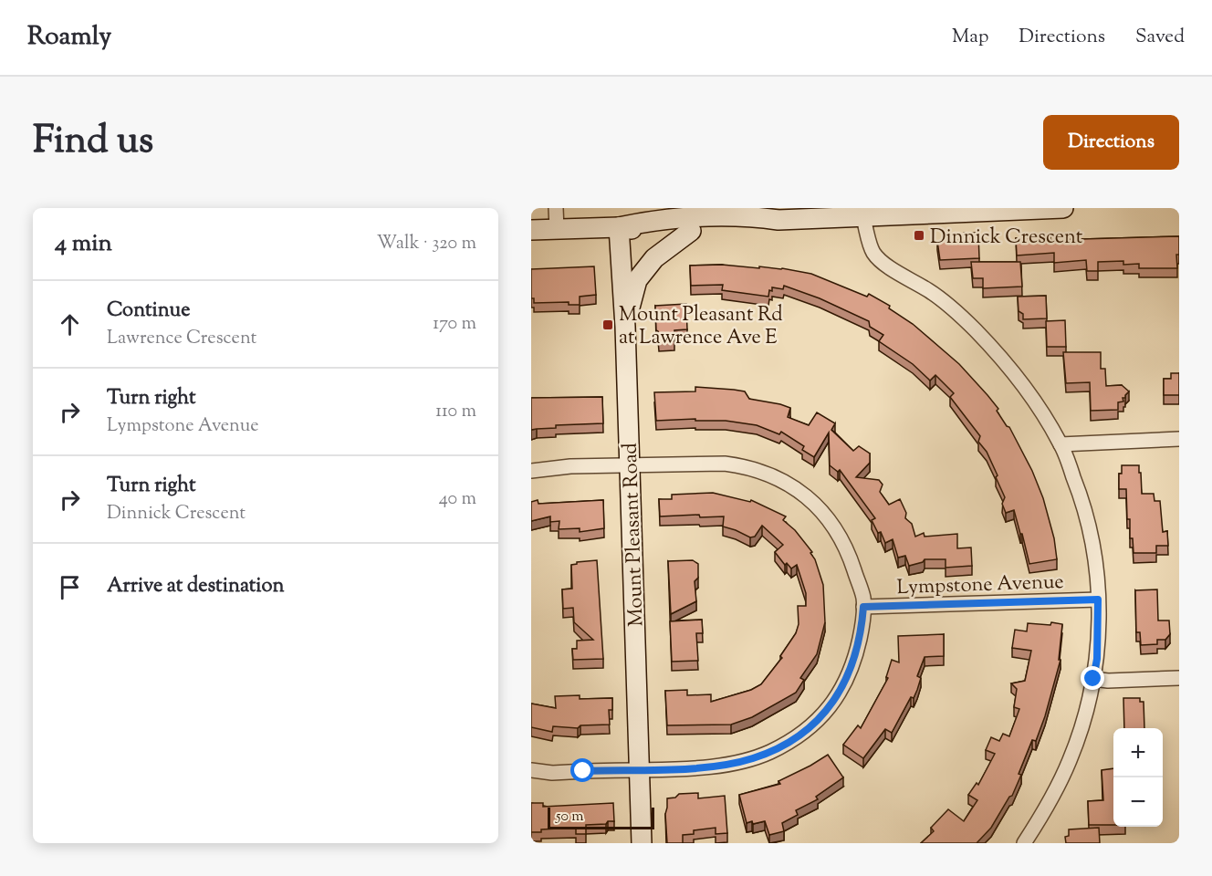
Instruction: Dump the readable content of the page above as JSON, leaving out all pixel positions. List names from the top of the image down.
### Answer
{
  "streets": {
    "main road": ["Mount Pleasant Road"],
    "street": ["Lympstone Avenue"]
  },
  "places": {
    "transit": ["Dinnick Crescent", "Mount Pleasant Rd at Lawrence Ave E"]
  },
  "scale_bar": "50 m",
  "page": {
    "header": "Roamly",
    "nav": ["Map", "Directions", "Saved"],
    "title": "Find us",
    "buttons": "Directions",
    "heading": ["4 min", "Walk · 320 m"],
    "list": [
      ["Continue", "Lawrence Crescent", "170 m"],
      ["Turn right", "Lympstone Avenue", "110 m"],
      ["Turn right", "Dinnick Crescent", "40 m"],
      "Arrive at destination"
    ],
    "map_buttons": ["+", "−"],
    "scale": "50 m"
  }
}
